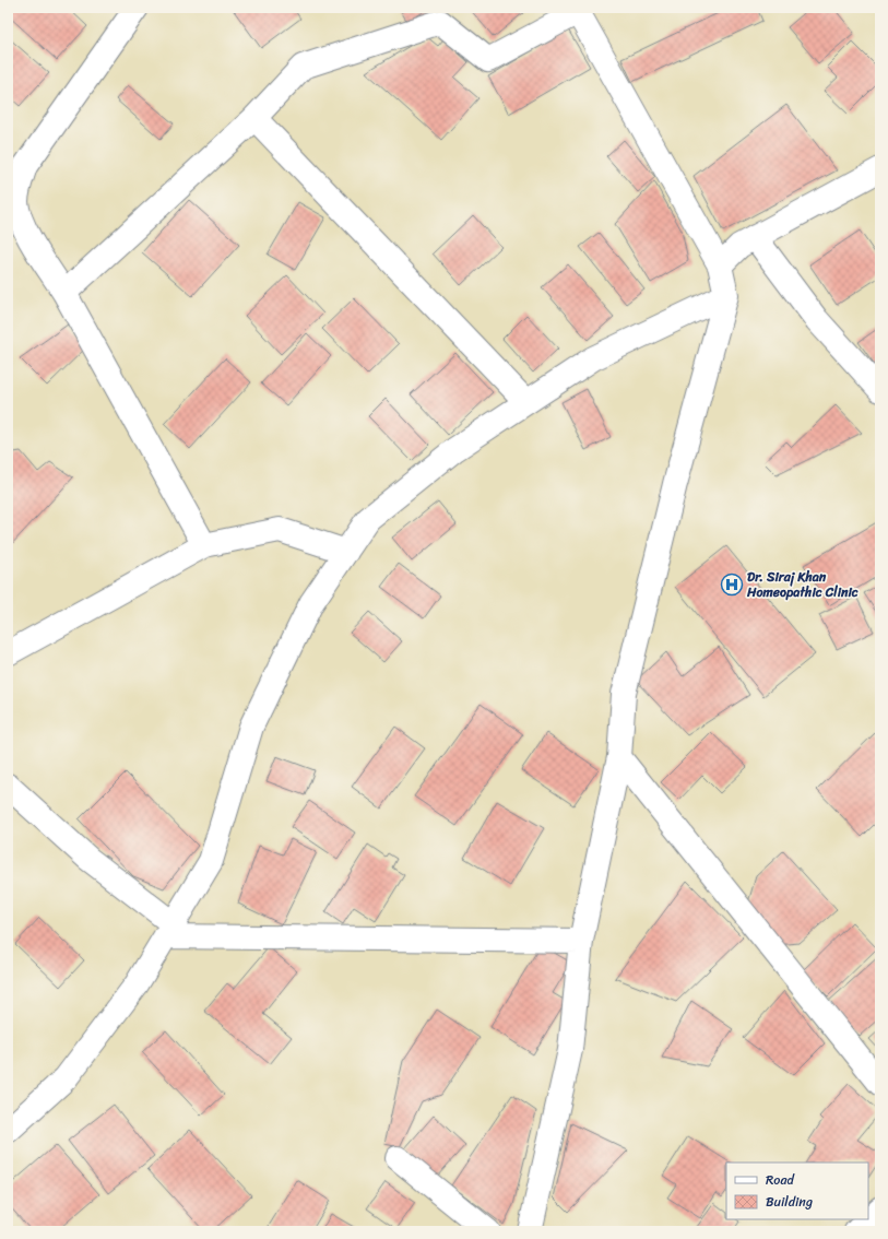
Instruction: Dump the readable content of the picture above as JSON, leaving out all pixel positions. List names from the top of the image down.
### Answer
{
  "places": {
    "hospital": ["Dr. Siraj Khan Homeopathic Clinic"]
  },
  "legend": ["Road", "Building"]
}
